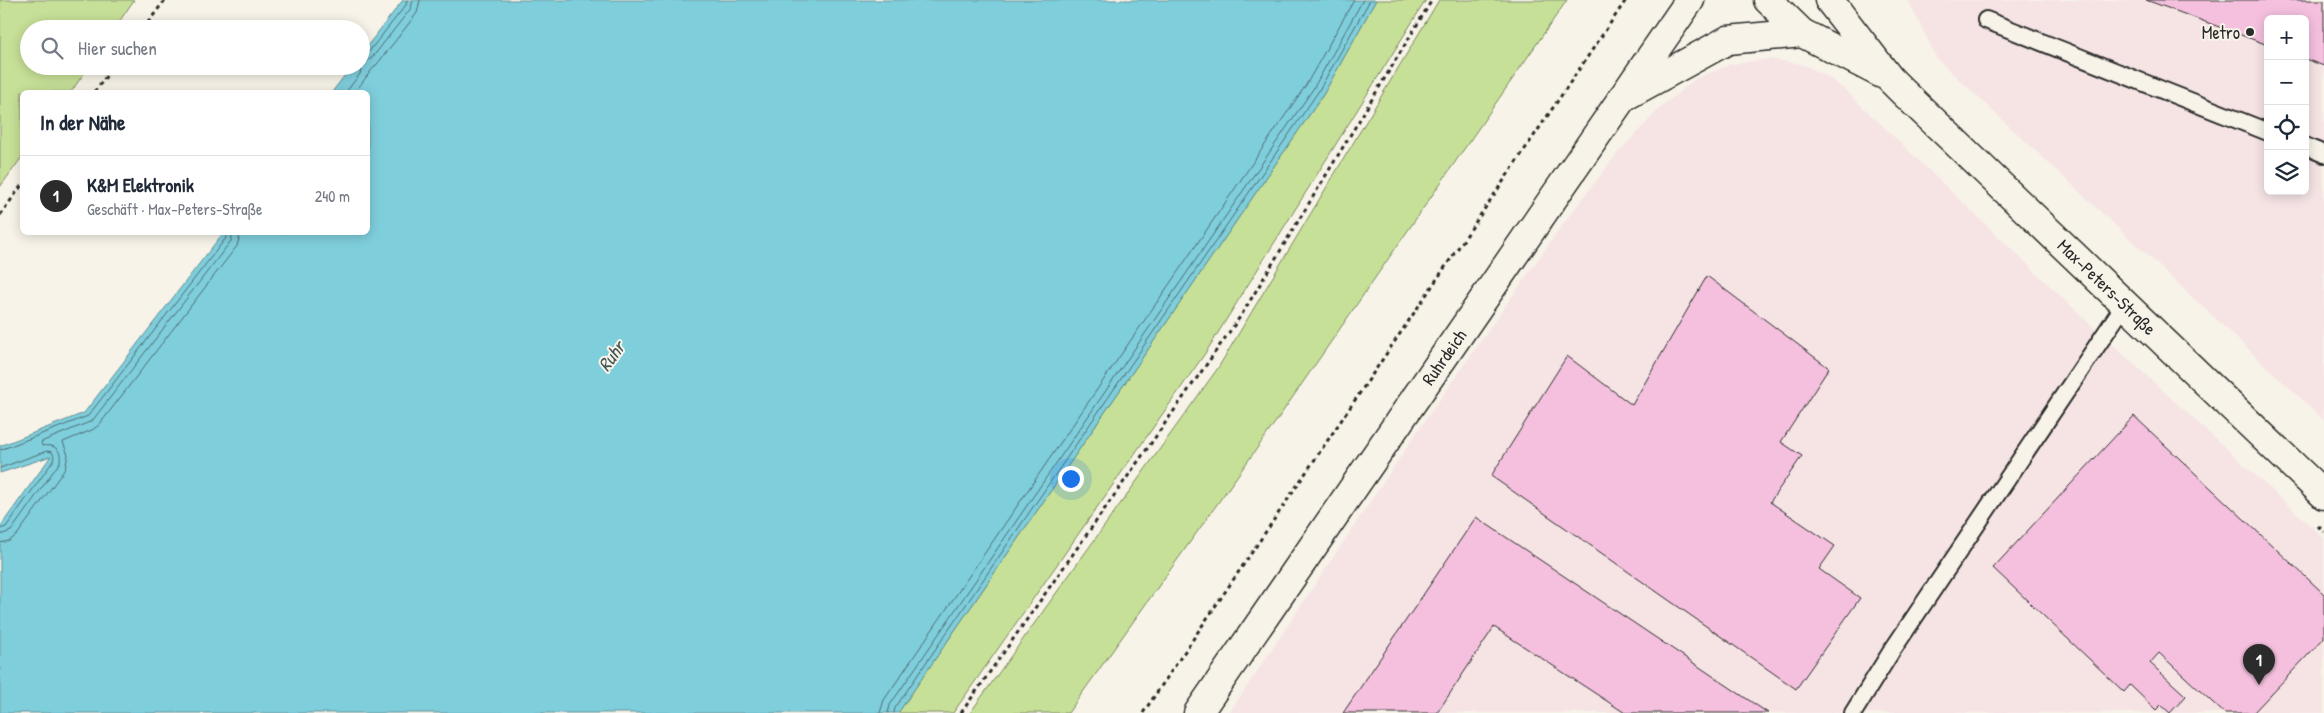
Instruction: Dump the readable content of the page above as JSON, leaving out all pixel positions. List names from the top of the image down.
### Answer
{
  "streets": {
    "street": ["Max-Peters-Straße", "Ruhrdeich"]
  },
  "water": ["Ruhr"],
  "places": ["Metro"],
  "page": {
    "map_buttons": ["+", "−"],
    "search": "Hier suchen",
    "heading": "In der Nähe",
    "list": [
      {
        "mark": "1",
        "name": "K&M Elektronik",
        "note": "Geschäft · Max-Peters-Straße",
        "value": "240 m"
      }
    ],
    "pins": "1"
  }
}
